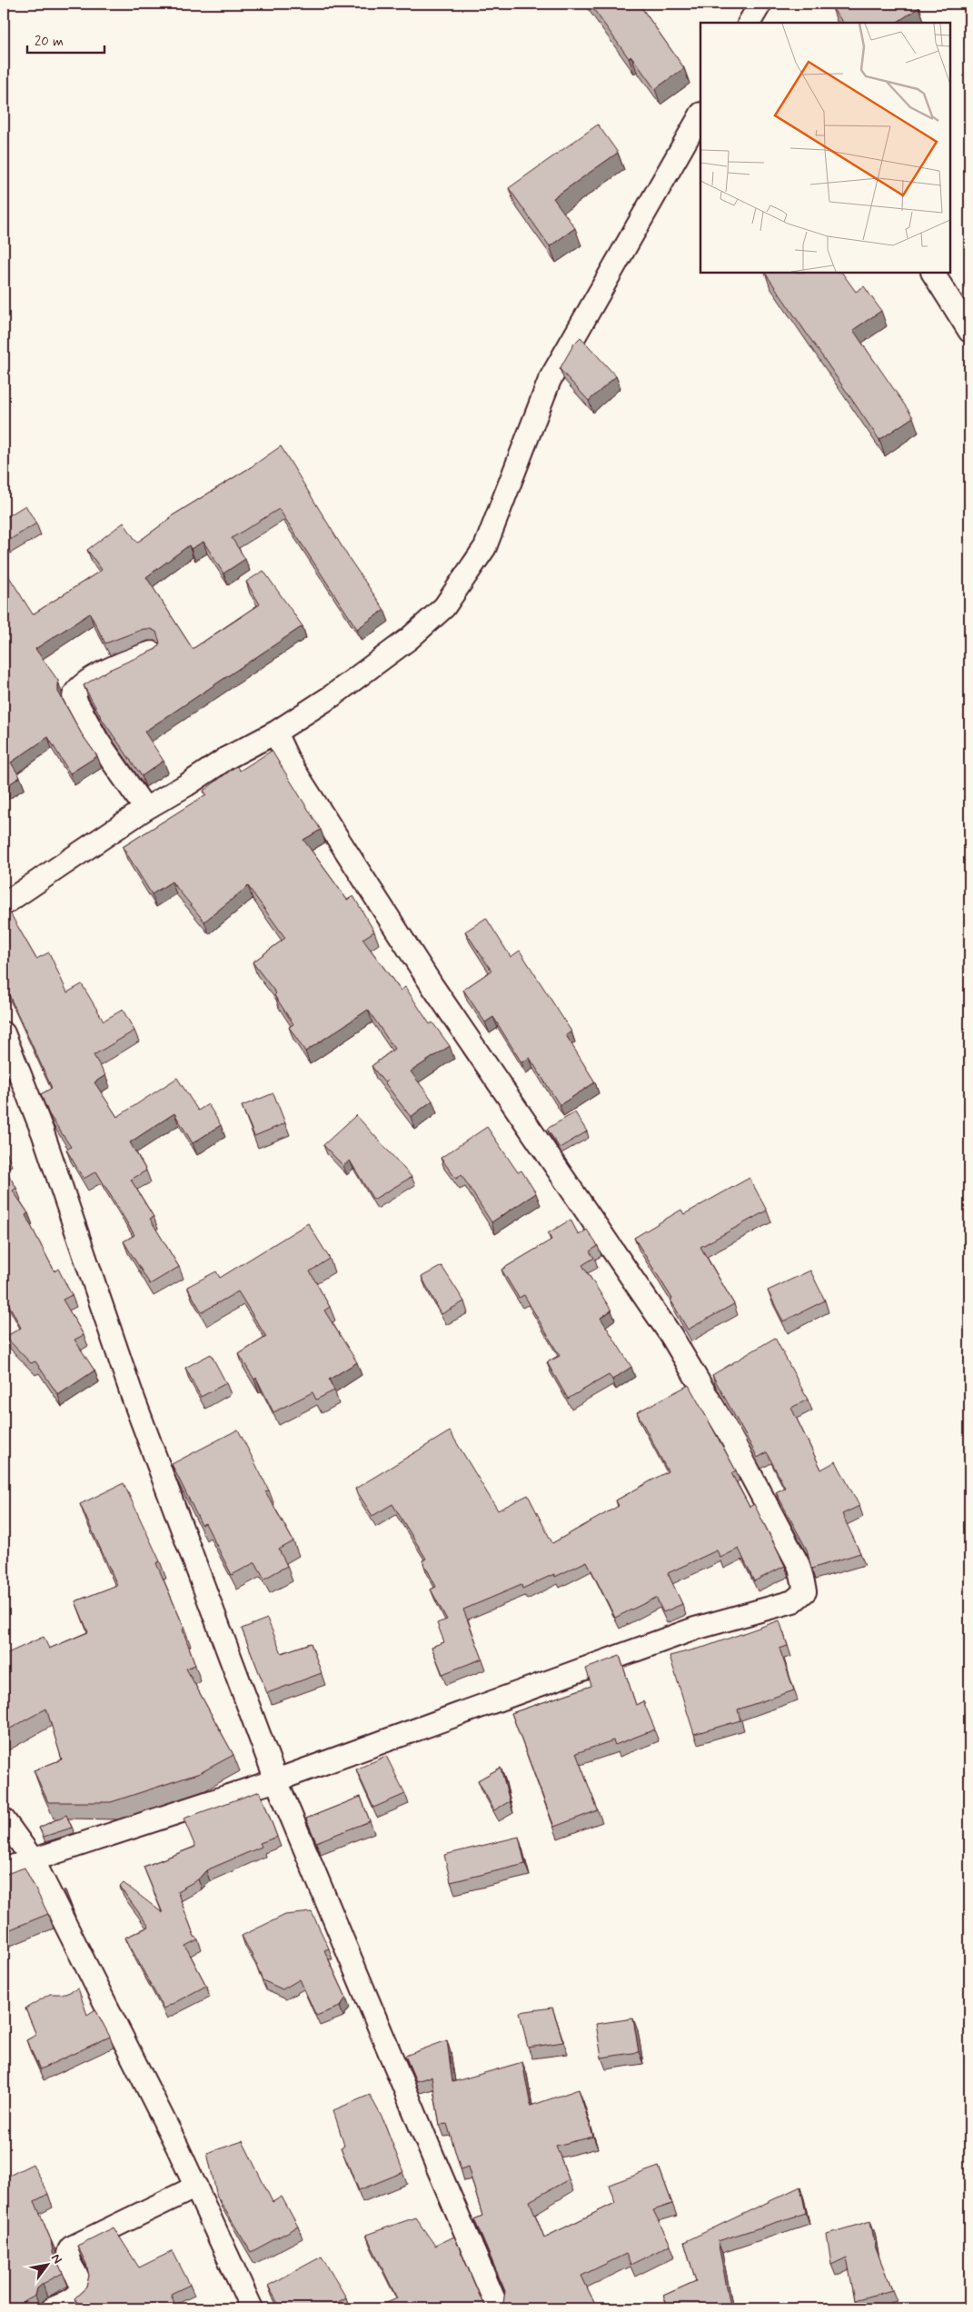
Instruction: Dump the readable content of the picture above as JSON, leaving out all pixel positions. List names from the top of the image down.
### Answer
{
  "scale_bar": "20 m",
  "north": "top right"
}
